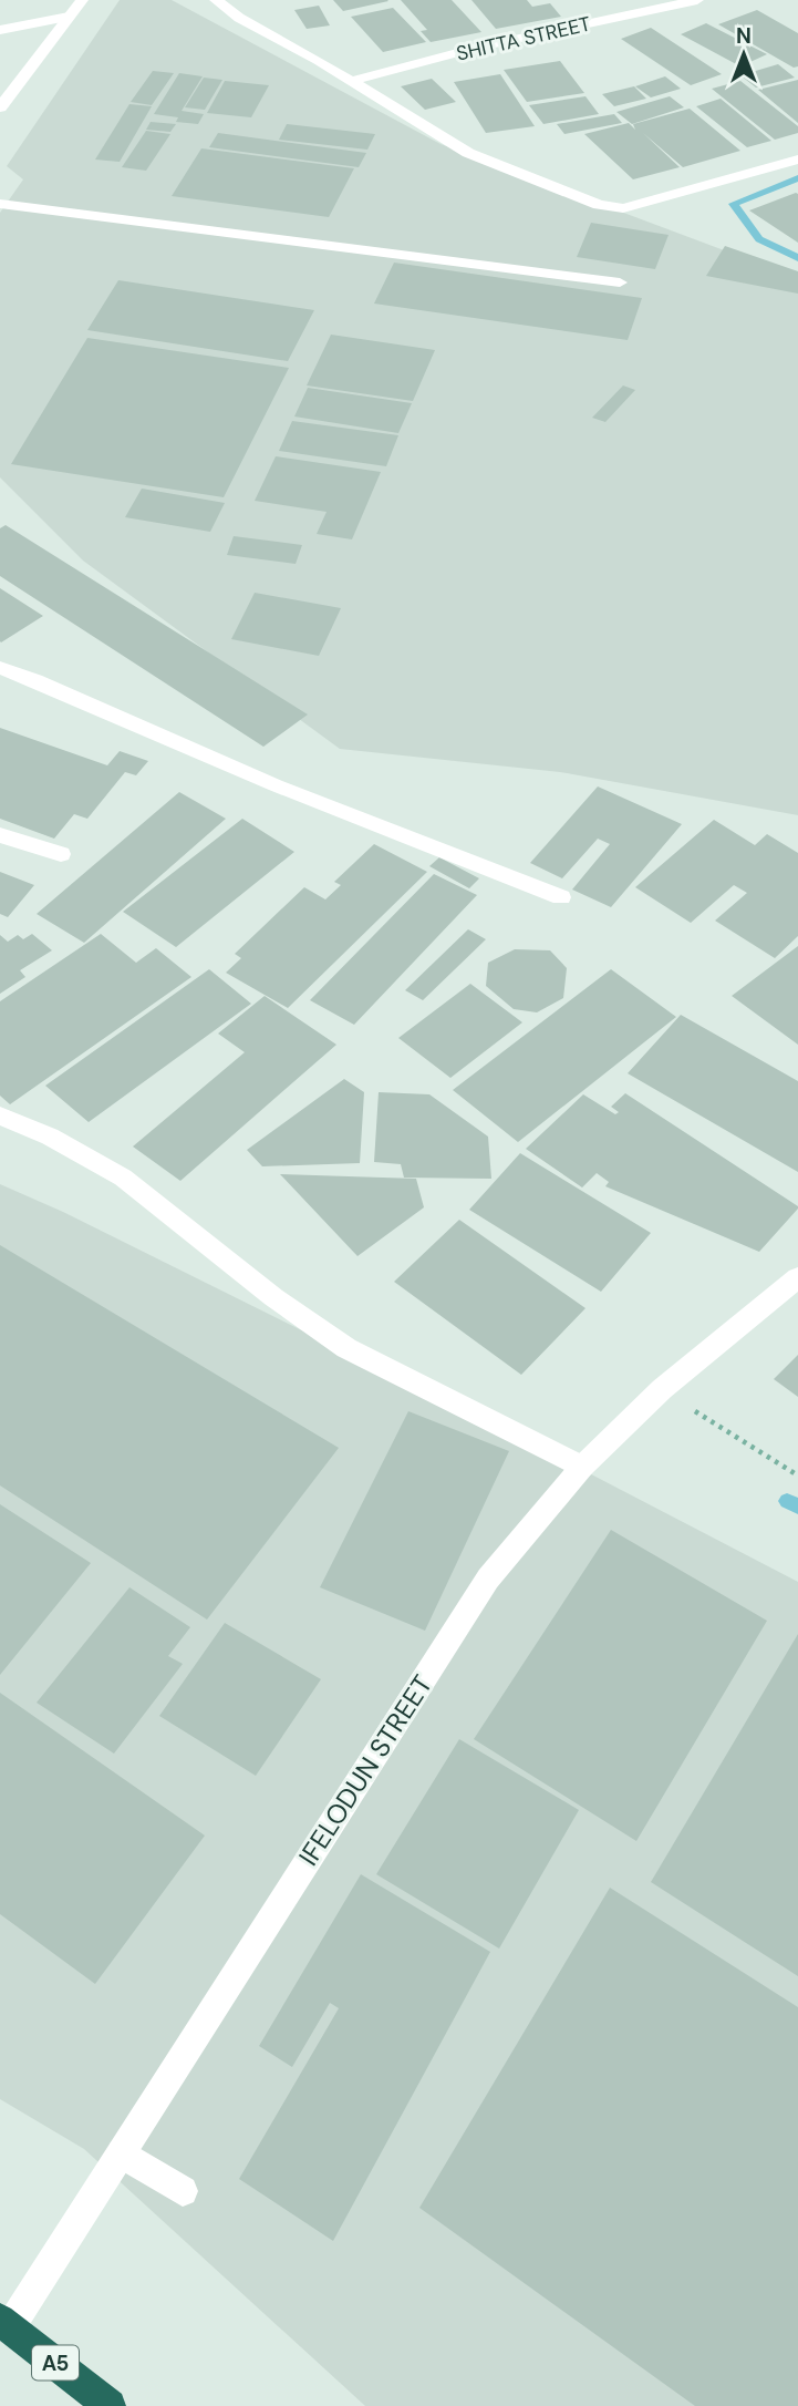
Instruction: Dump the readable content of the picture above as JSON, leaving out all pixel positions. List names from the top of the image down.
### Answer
{
  "streets": {
    "highway": ["A5"],
    "street": ["SHITTA STREET", "IFELODUN STREET"]
  },
  "crossings": [
    ["IFELODUN STREET", "A5"]
  ],
  "north": "top"
}
